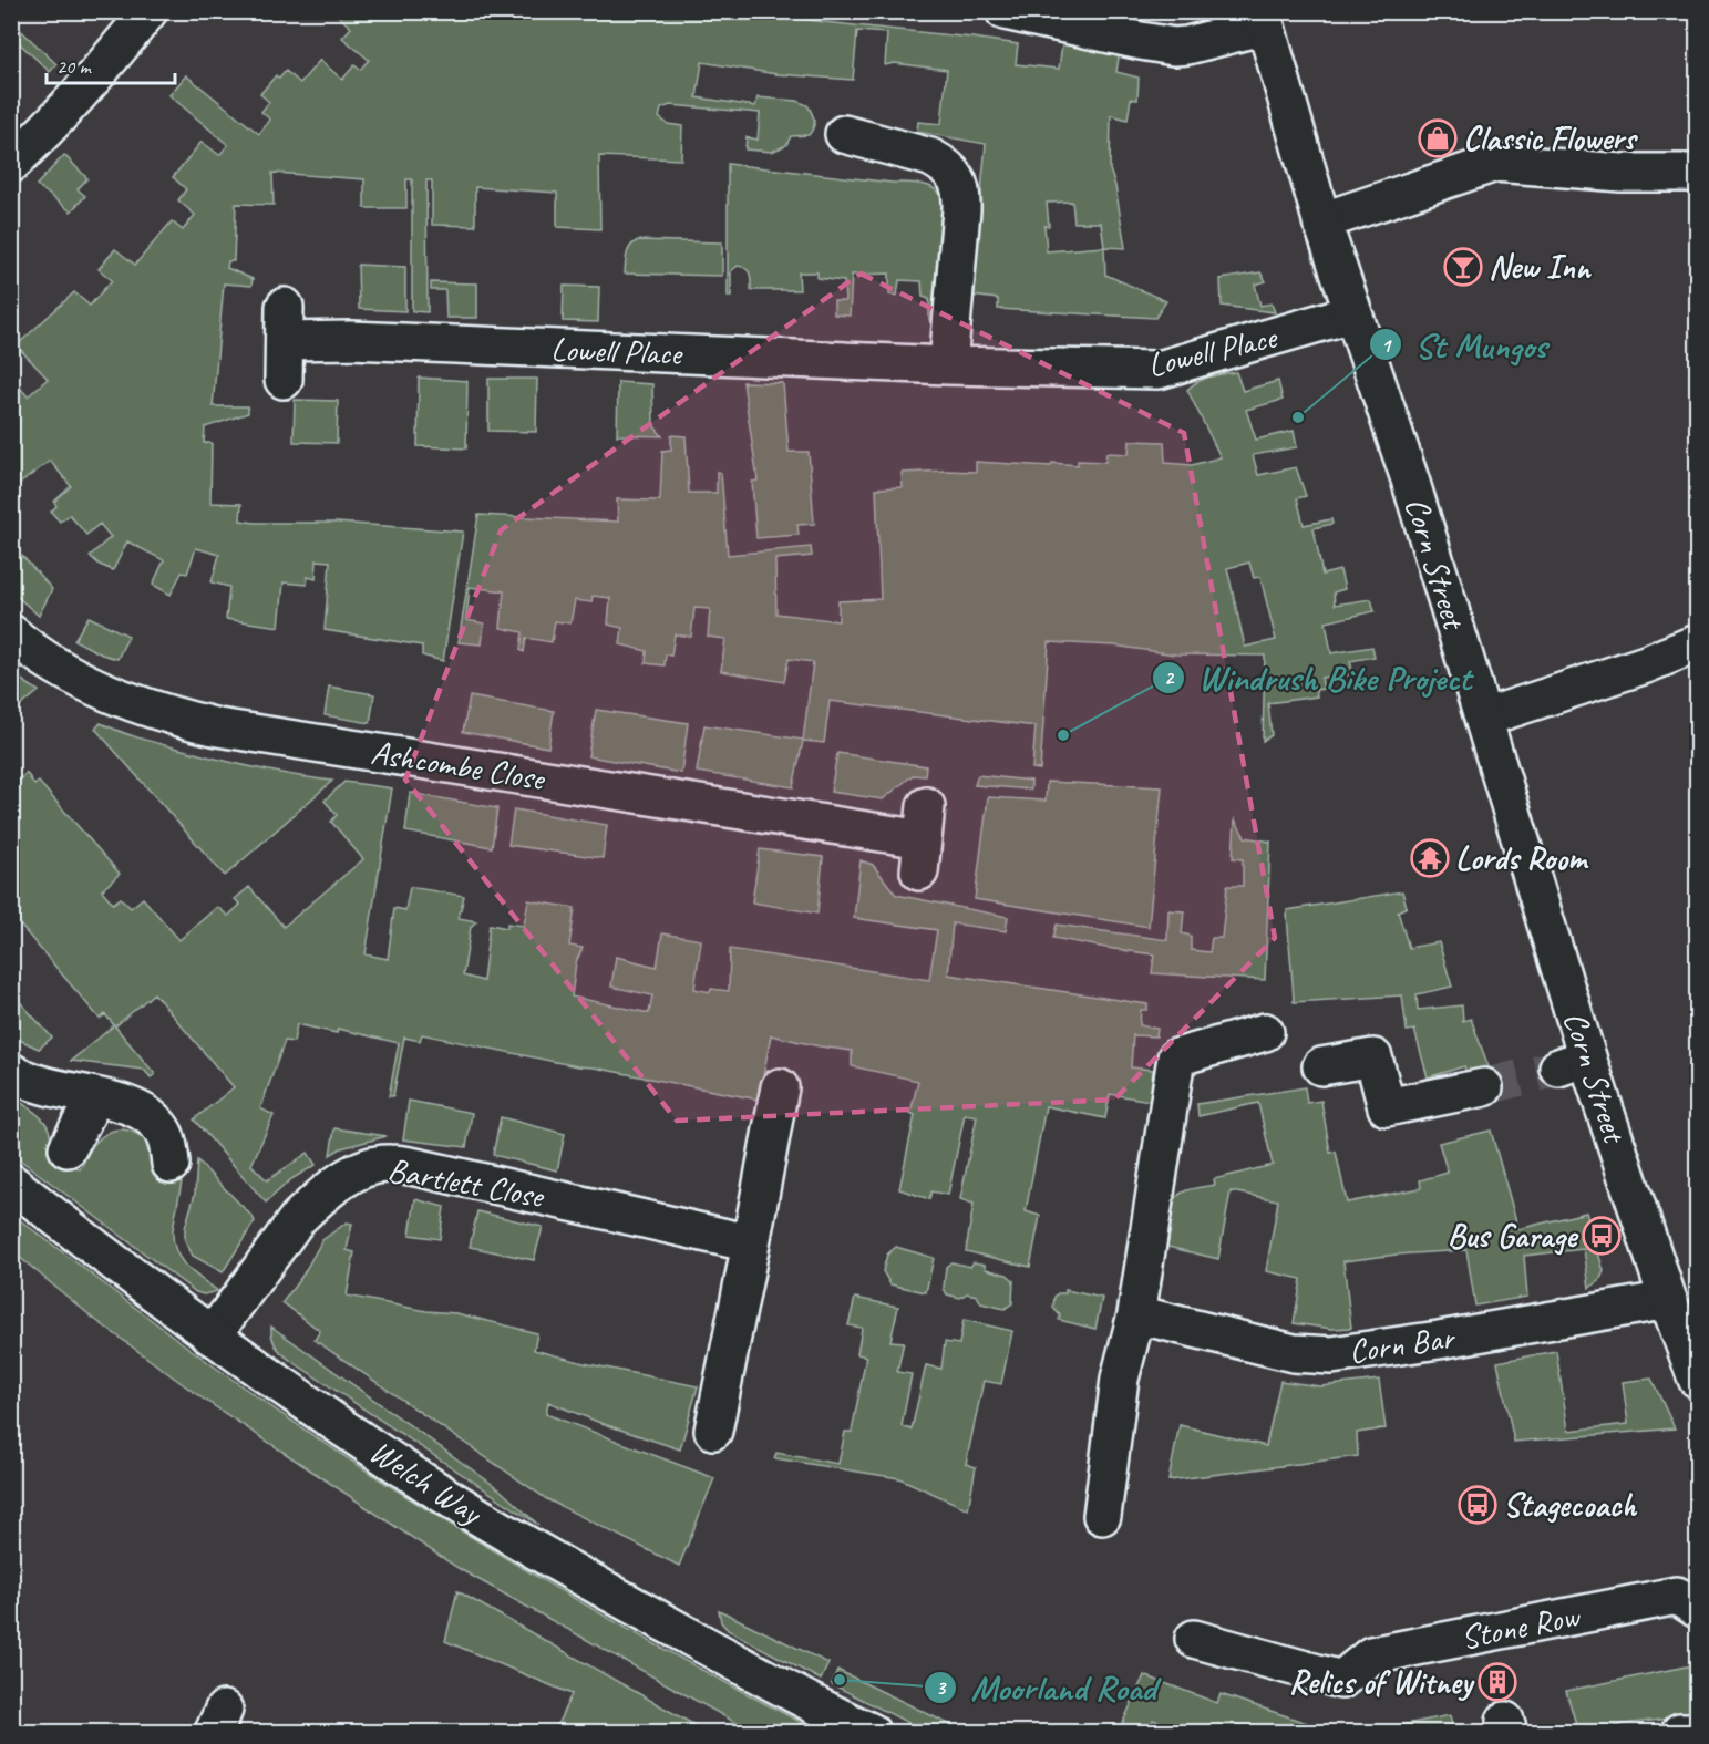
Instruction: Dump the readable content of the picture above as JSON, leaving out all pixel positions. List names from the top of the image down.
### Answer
{
  "streets": {
    "street": [
      "Lowell Place",
      "Corn Street",
      "Ashcombe Close",
      "Bartlett Close",
      "Corn Bar",
      "Welch Way",
      "Stone Row"
    ]
  },
  "crossings": [
    ["Lowell Place", "Corn Street"],
    ["Corn Street", "Corn Bar"],
    ["Bartlett Close", "Welch Way"]
  ],
  "places": {
    "shop": ["Classic Flowers"],
    "bar": ["New Inn"],
    "other": ["St Mungos", "Windrush Bike Project", "Moorland Road"],
    "temple": ["Lords Room"],
    "bus stop": ["Bus Garage", "Stagecoach"],
    "building": ["Relics of Witney"]
  },
  "scale_bar": "20 m"
}
